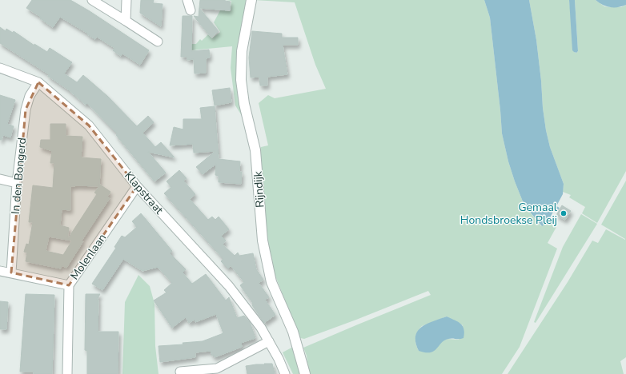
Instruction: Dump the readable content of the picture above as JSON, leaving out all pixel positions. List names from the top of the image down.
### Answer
{
  "streets": {
    "street": [
      "In den Bongerd",
      "Rijndijk",
      "Klapstraat",
      "Molenlaan"
    ]
  },
  "crossings": [
    ["In den Bongerd", "Klapstraat"],
    ["Klapstraat", "Molenlaan"]
  ],
  "places": ["Gemaal Hondsbroekse Pleij"]
}
